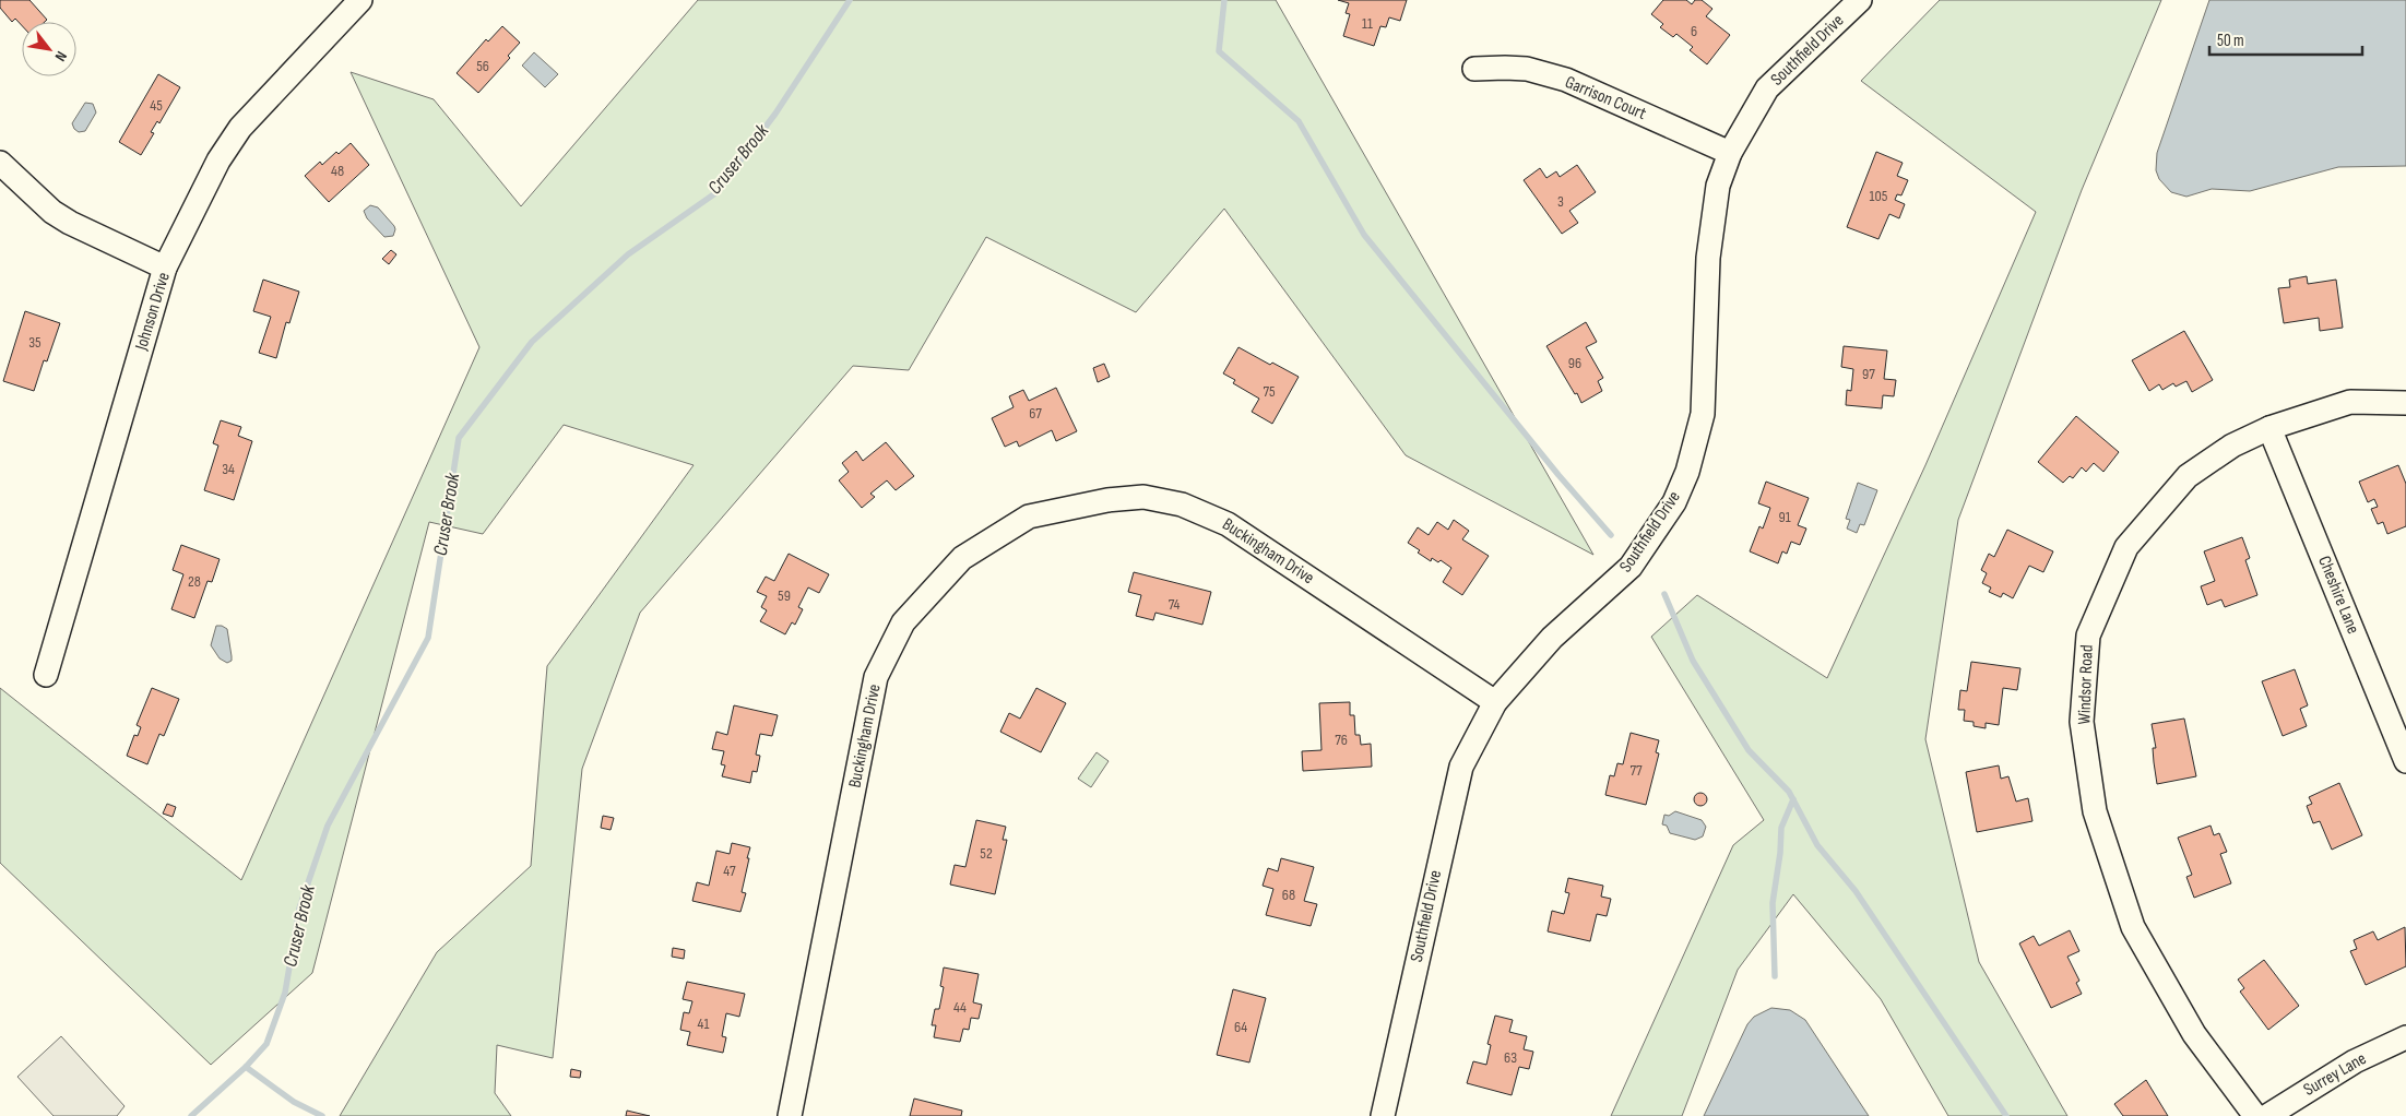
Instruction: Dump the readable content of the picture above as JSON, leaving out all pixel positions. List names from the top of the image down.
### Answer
{
  "streets": {
    "street": [
      "Southfield Drive",
      "Garrison Court",
      "Johnson Drive",
      "Buckingham Drive",
      "Cheshire Lane",
      "Windsor Road",
      "Surrey Lane"
    ]
  },
  "crossings": [
    ["Southfield Drive", "Garrison Court"],
    ["Southfield Drive", "Buckingham Drive"],
    ["Cheshire Lane", "Windsor Road"]
  ],
  "water": ["Cruser Brook"],
  "house_numbers": [
    "11",
    "6",
    "56",
    "45",
    "48",
    "105",
    "3",
    "35",
    "96",
    "97",
    "75",
    "67",
    "34",
    "91",
    "28",
    "59",
    "74",
    "76",
    "77",
    "52",
    "47",
    "68",
    "44",
    "41",
    "64",
    "63"
  ],
  "scale_bar": "50 m",
  "north": "bottom right"
}
